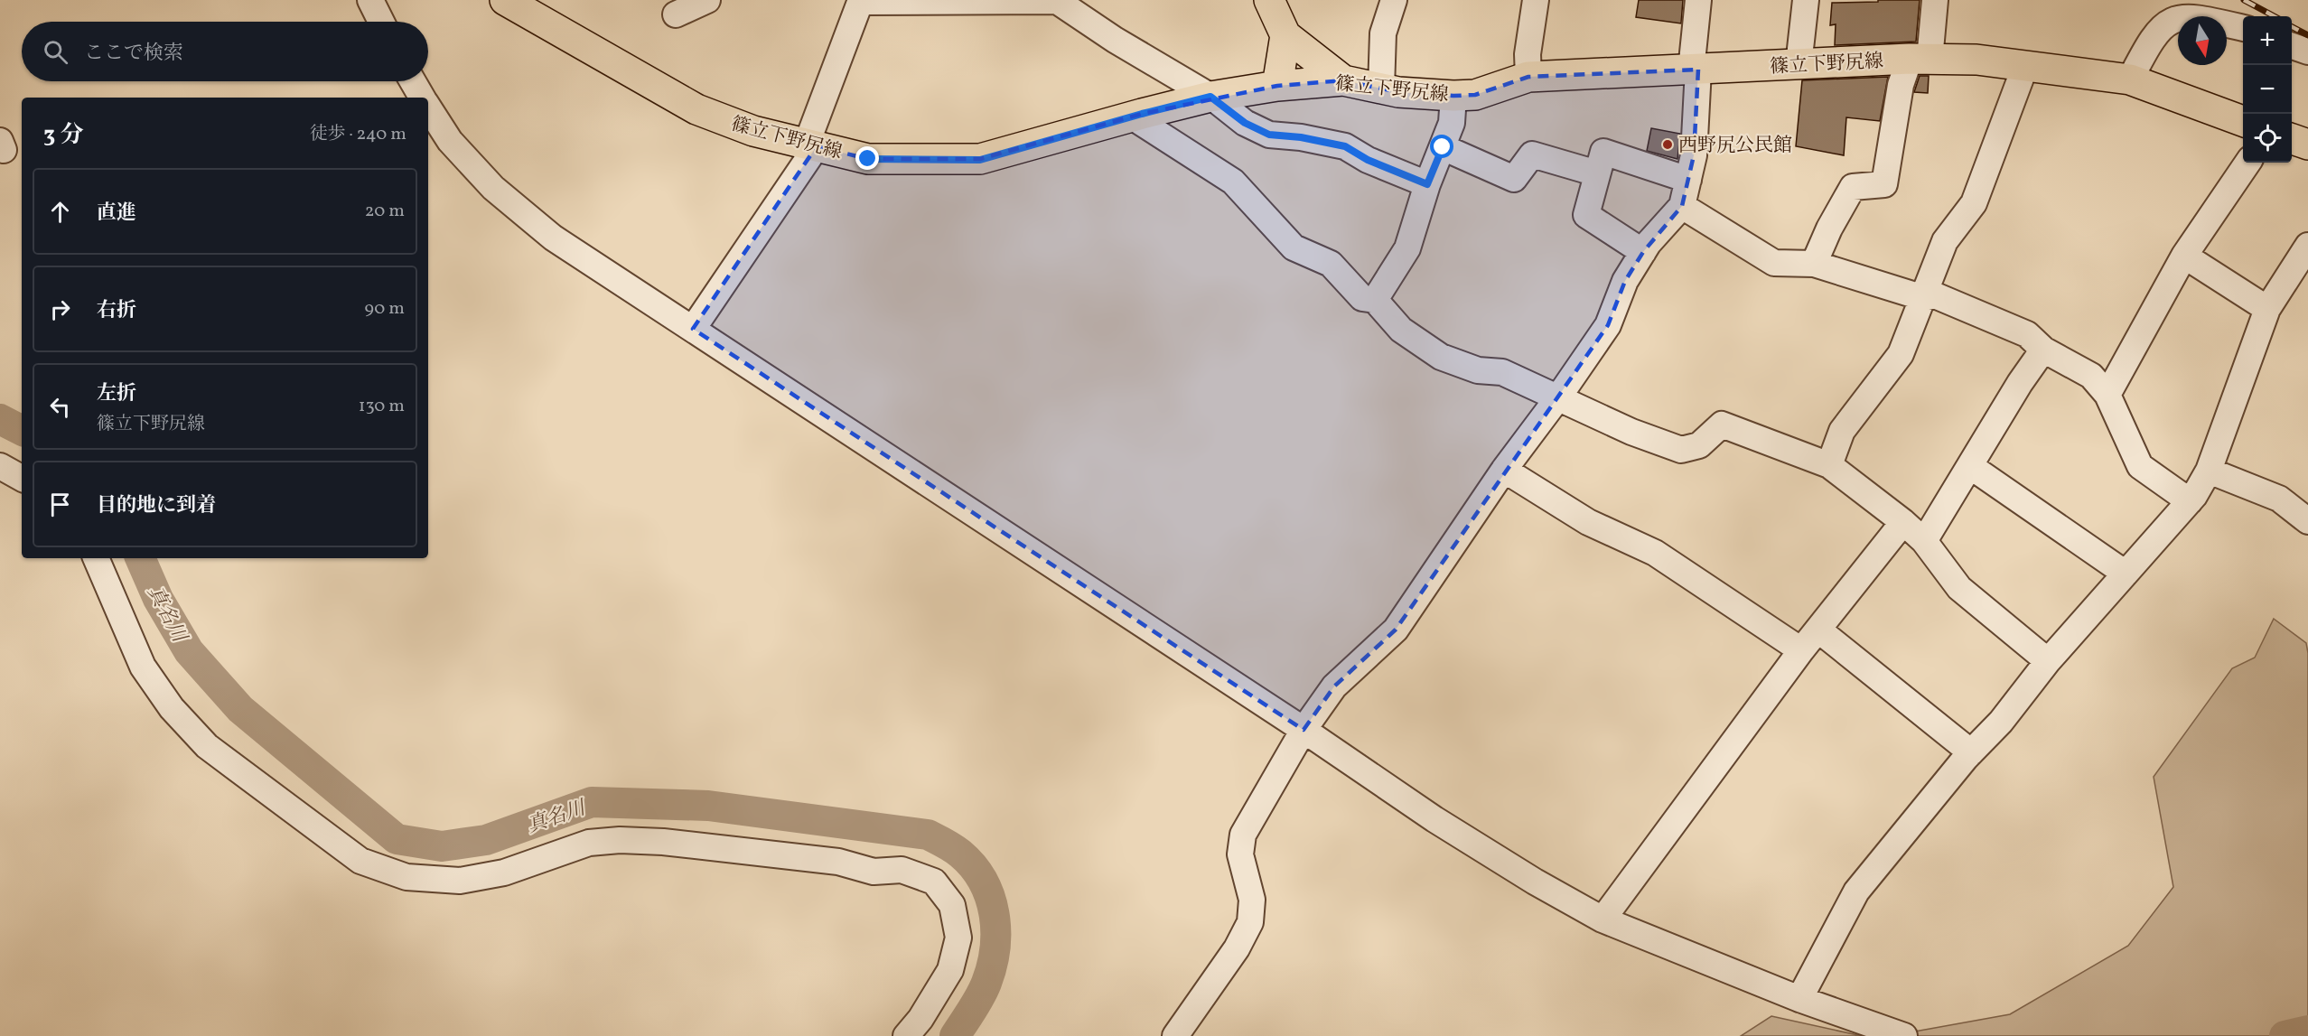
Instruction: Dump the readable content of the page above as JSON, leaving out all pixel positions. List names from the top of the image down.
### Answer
{
  "streets": {
    "main road": ["篠立下野尻線"]
  },
  "water": ["真名川"],
  "places": ["西野尻公民館"],
  "north": "bottom",
  "page": {
    "map_buttons": ["+", "−"],
    "search": "ここで検索",
    "heading": ["3 分", "徒歩 · 240 m"],
    "list": [
      ["直進", "20 m"],
      ["右折", "90 m"],
      ["左折", "篠立下野尻線", "130 m"],
      "目的地に到着"
    ]
  }
}
